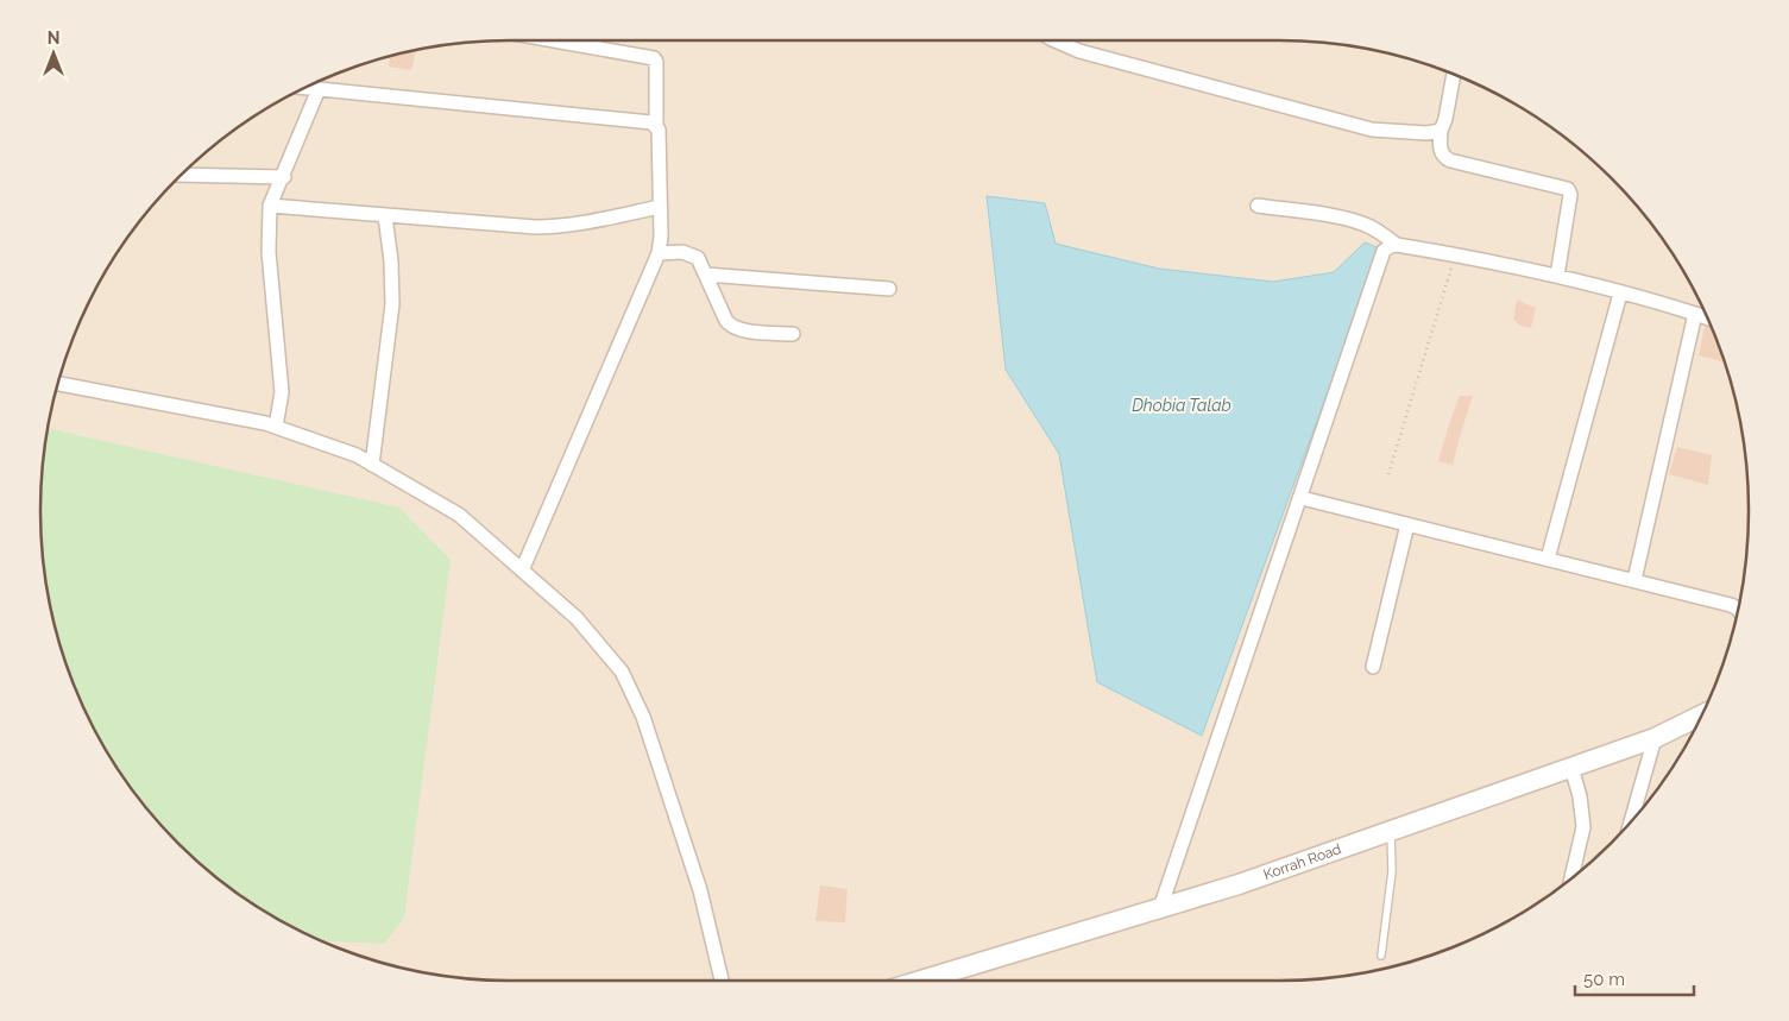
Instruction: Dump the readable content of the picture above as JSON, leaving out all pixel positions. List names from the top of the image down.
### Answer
{
  "streets": {
    "main road": ["Korrah Road"]
  },
  "water": ["Dhobia Talab"],
  "scale_bar": "50 m",
  "north": "top"
}
